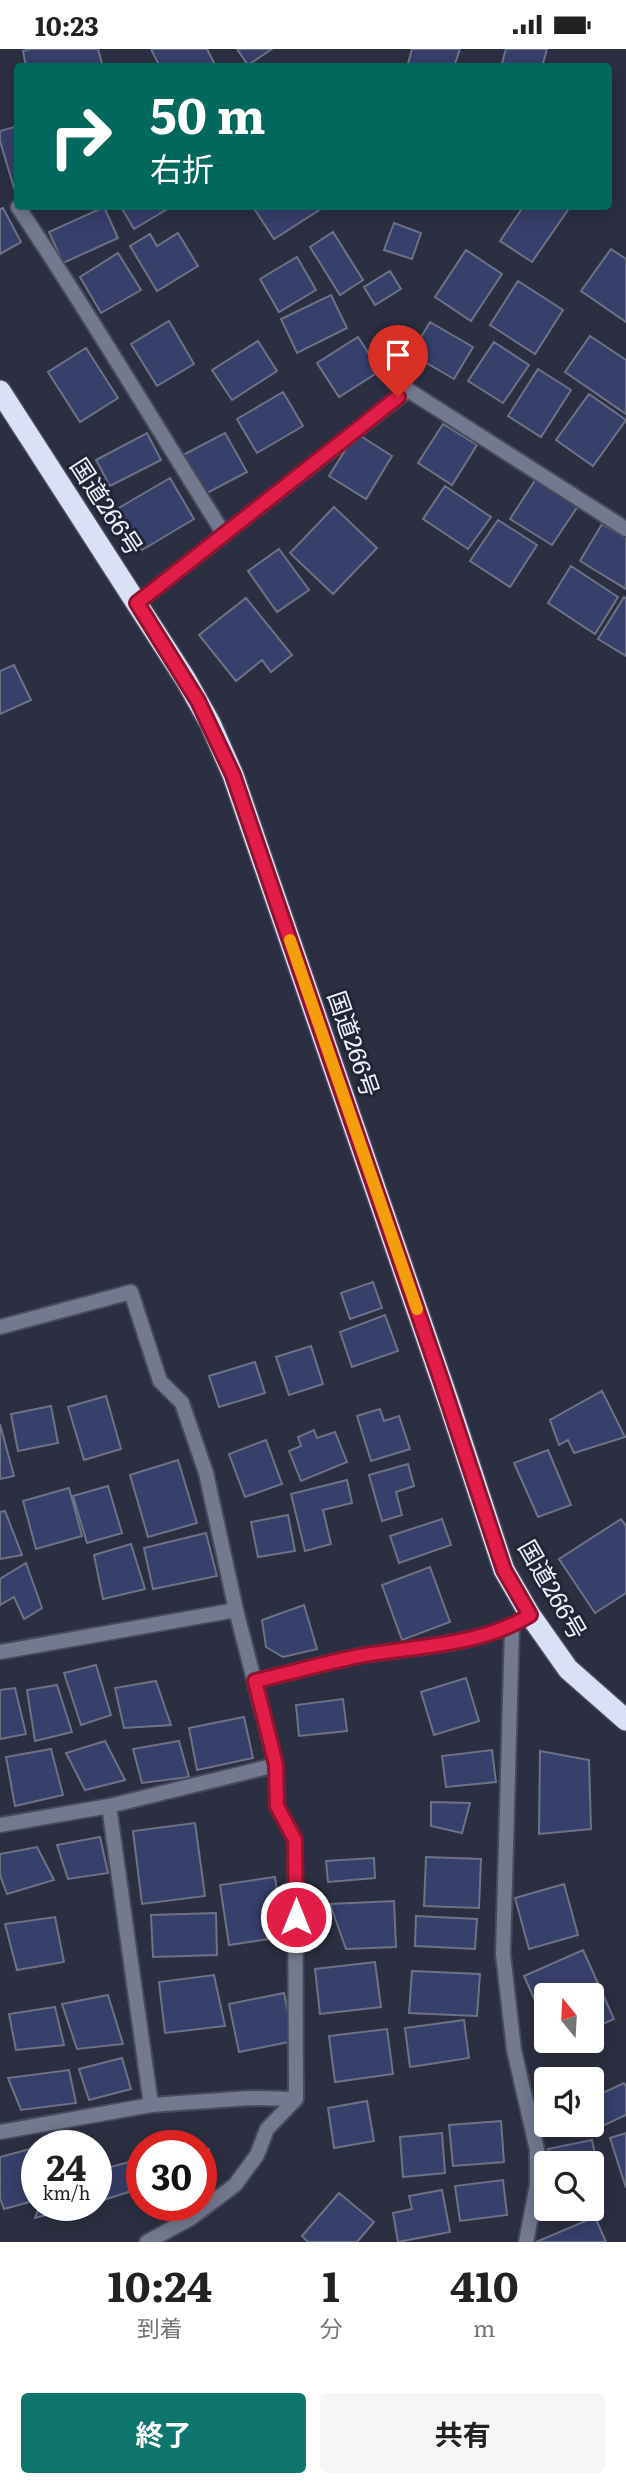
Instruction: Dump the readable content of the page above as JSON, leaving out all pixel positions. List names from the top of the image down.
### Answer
{
  "streets": {
    "highway": ["国道266号"]
  },
  "north": "top",
  "page": {
    "status": "10:23",
    "turn": ["50 m", "右折"],
    "speed": "24 km/h",
    "limit": "30",
    "eta": [
      "10:24",
      "到着",
      "1",
      "分",
      "410",
      "m"
    ],
    "buttons": ["終了", "共有"]
  }
}
